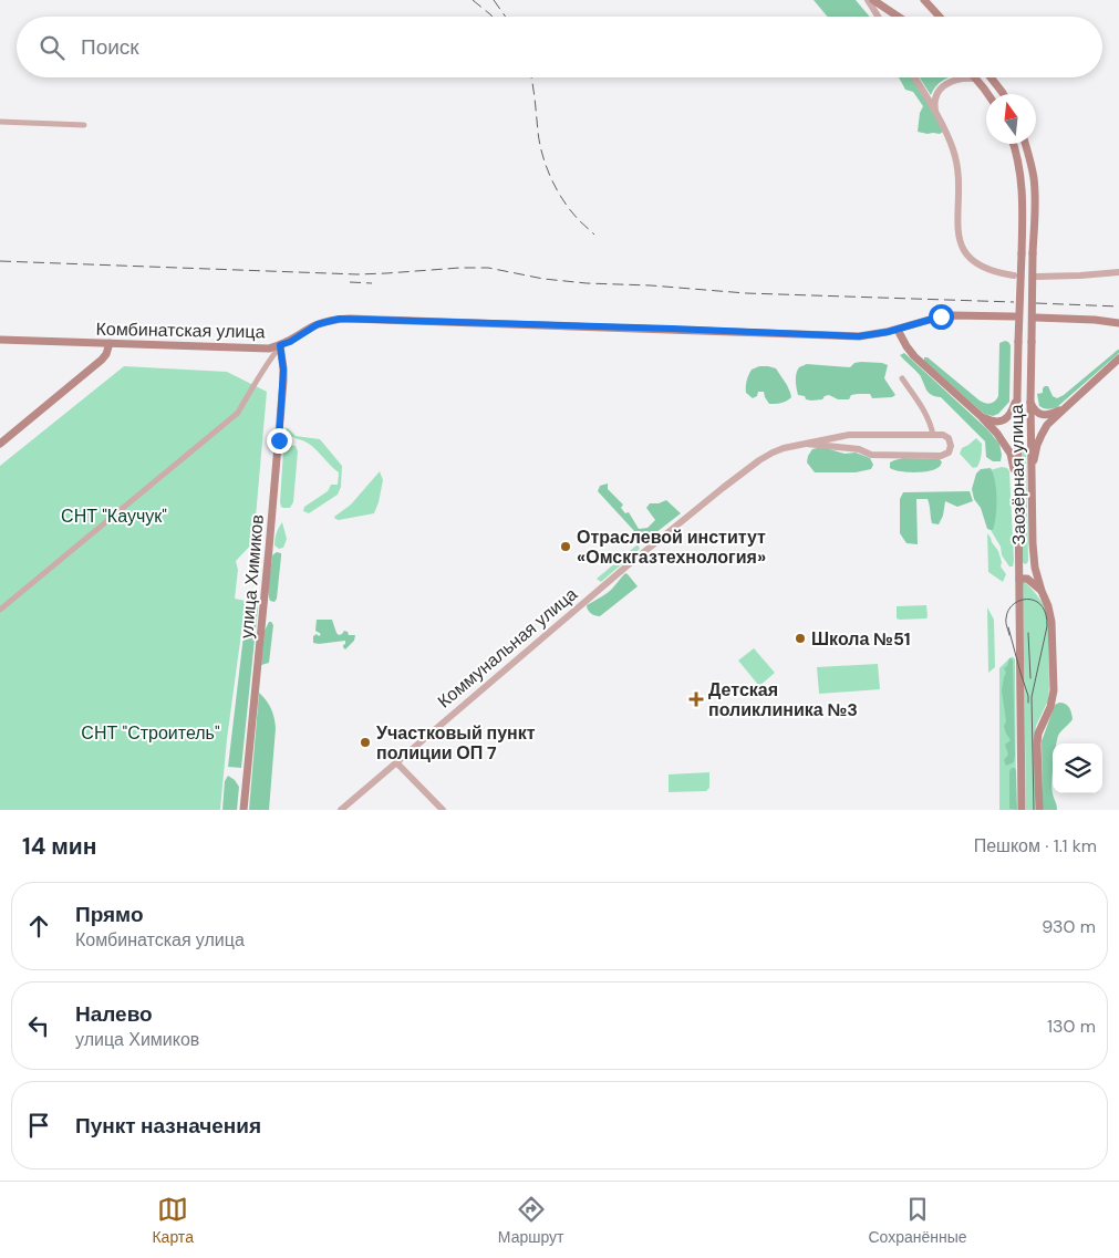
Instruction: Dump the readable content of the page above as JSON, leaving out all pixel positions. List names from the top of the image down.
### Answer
{
  "streets": {
    "main road": ["Комбинатская улица", "Заозёрная улица", "улица Химиков"],
    "street": ["Коммунальная улица"]
  },
  "crossings": [
    ["Комбинатская улица", "улица Химиков"]
  ],
  "parks": ["СНТ \"Каучук\"", "СНТ \"Строитель\""],
  "places": {
    "other": ["Отраслевой институт «Омскгазтехнология»", "Школа №51", "Участковый пункт полиции ОП 7"],
    "health": ["Детская поликлиника №3"]
  },
  "north": "top",
  "page": {
    "search": "Поиск",
    "heading": ["14 мин", "Пешком · 1.1 km"],
    "list": [
      ["Прямо", "Комбинатская улица", "930 m"],
      ["Налево", "улица Химиков", "130 m"],
      "Пункт назначения"
    ],
    "nav": ["Карта", "Маршрут", "Сохранённые"]
  }
}
